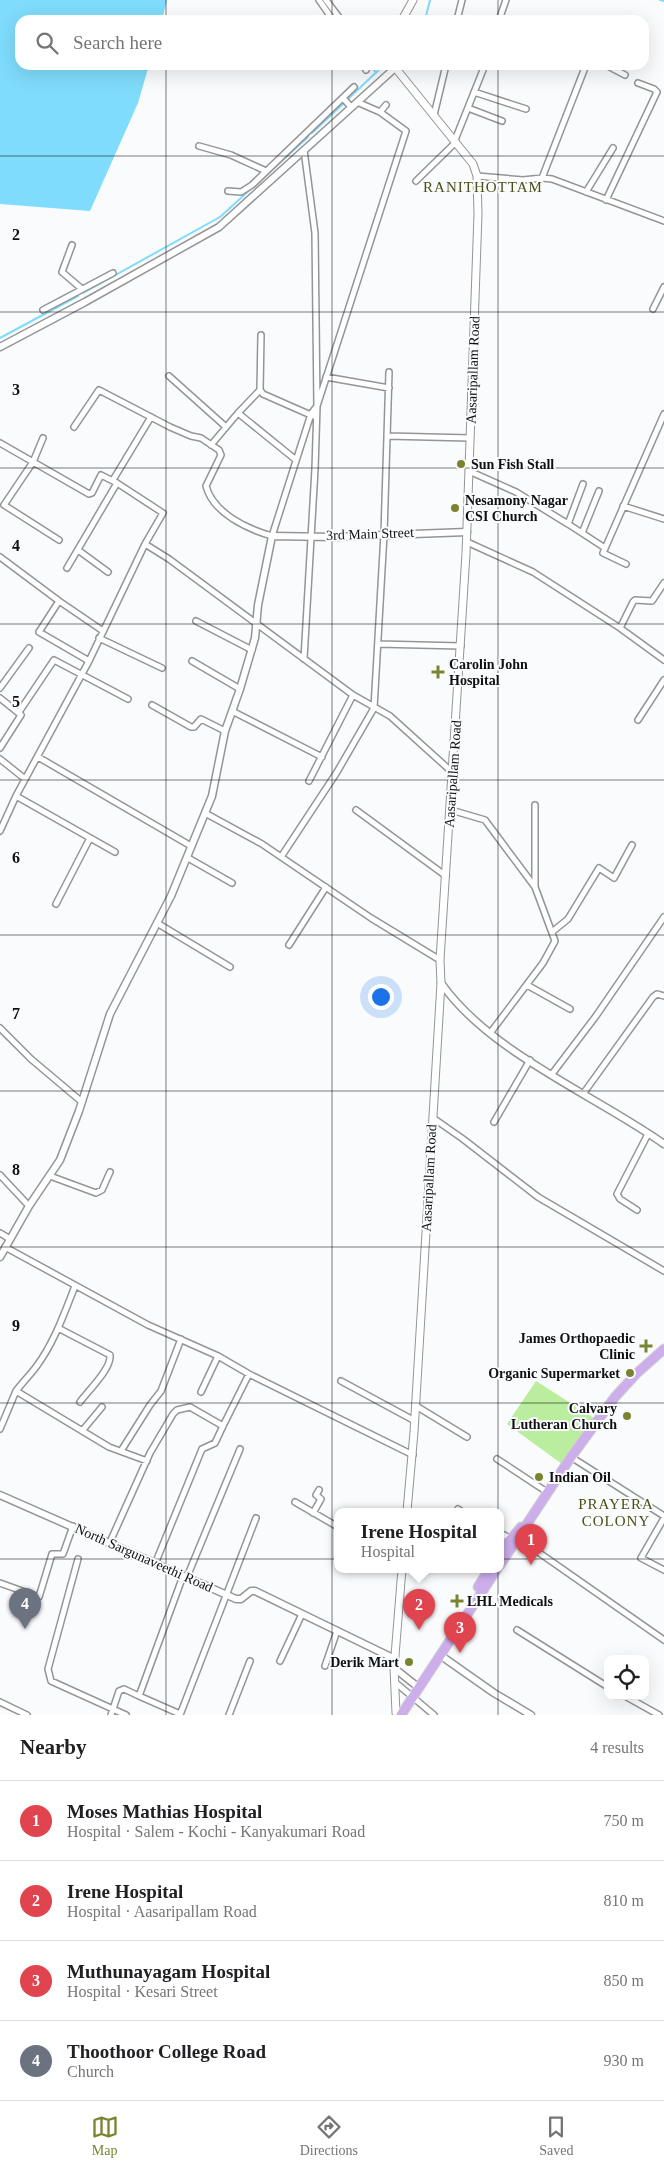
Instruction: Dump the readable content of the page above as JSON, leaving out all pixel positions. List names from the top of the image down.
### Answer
{
  "streets": {
    "main road": ["Aasaripallam Road"],
    "street": ["3rd Main Street", "North Sargunaveethi Road"]
  },
  "crossings": [
    ["Aasaripallam Road", "3rd Main Street"]
  ],
  "districts": ["RANITHOTTAM", "PRAYERA COLONY"],
  "places": {
    "other": [
      "Sun Fish Stall",
      "Nesamony Nagar CSI Church",
      "Organic Supermarket",
      "Calvary Lutheran Church",
      "Indian Oil",
      "Derik Mart"
    ],
    "health": ["Carolin John Hospital", "James Orthopaedic Clinic", "LHL Medicals"]
  },
  "page": {
    "search": "Search here",
    "popup": ["Irene Hospital", "Hospital"],
    "pins": [
      "1",
      "4",
      "2",
      "3"
    ],
    "heading": ["Nearby", "4 results"],
    "list": [
      {
        "mark": "1",
        "name": "Moses Mathias Hospital",
        "note": "Hospital · Salem - Kochi - Kanyakumari Road",
        "value": "750 m"
      },
      {
        "mark": "2",
        "name": "Irene Hospital",
        "note": "Hospital · Aasaripallam Road",
        "value": "810 m"
      },
      {
        "mark": "3",
        "name": "Muthunayagam Hospital",
        "note": "Hospital · Kesari Street",
        "value": "850 m"
      },
      {
        "mark": "4",
        "name": "Thoothoor College Road",
        "note": "Church",
        "value": "930 m"
      }
    ],
    "nav": ["Map", "Directions", "Saved"]
  },
  "grid": {
    "rows": [
      "2",
      "3",
      "4",
      "5",
      "6",
      "7",
      "8",
      "9"
    ]
  }
}
